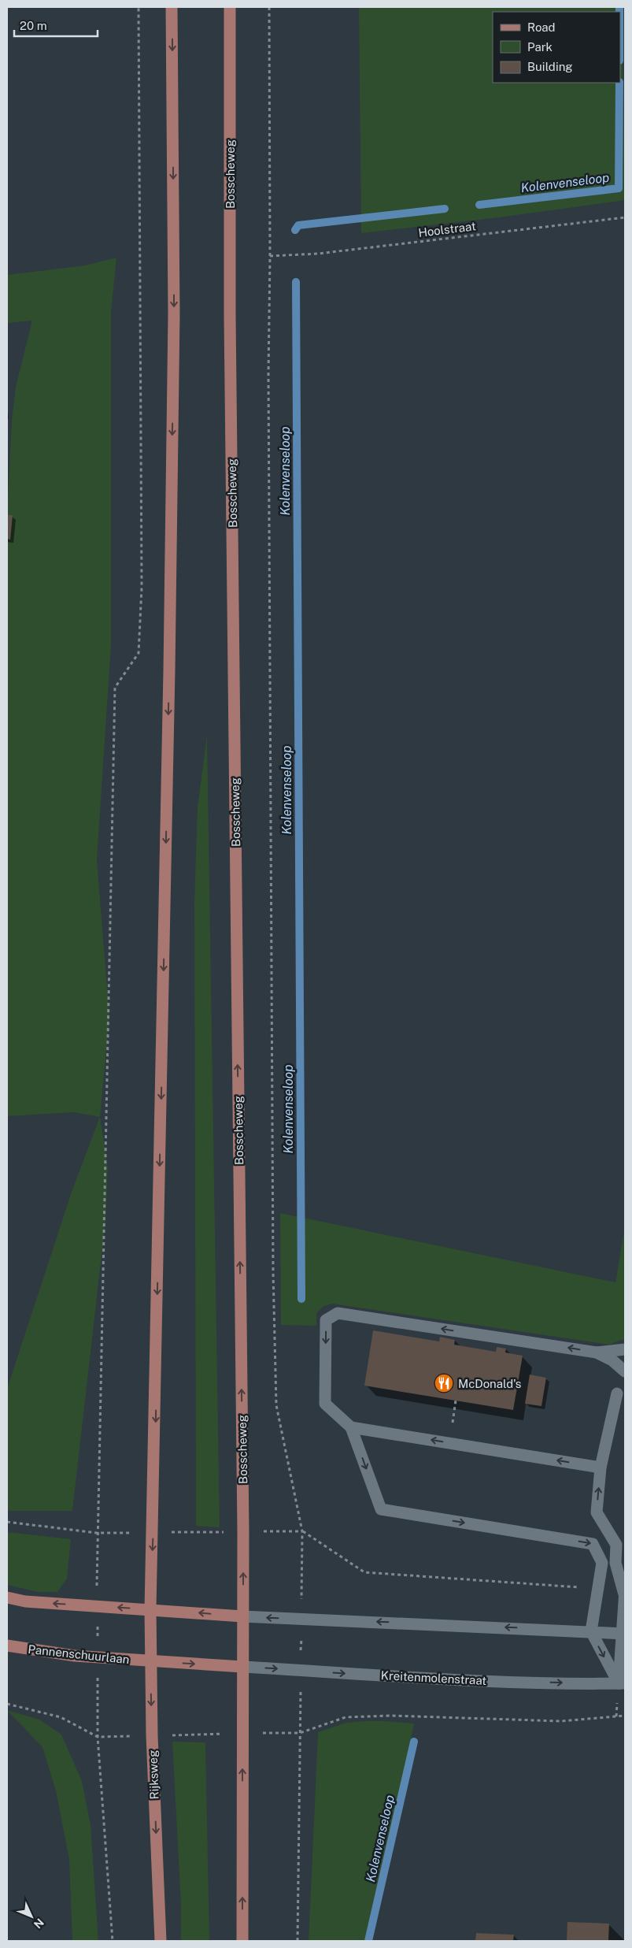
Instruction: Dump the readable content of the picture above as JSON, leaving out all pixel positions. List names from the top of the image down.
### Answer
{
  "streets": {
    "main road": ["Bosscheweg", "Pannenschuurlaan", "Rijksweg"],
    "street": ["Kreitenmolenstraat"],
    "path": ["Hoolstraat"]
  },
  "crossings": [
    ["Pannenschuurlaan", "Kreitenmolenstraat"],
    ["Pannenschuurlaan", "Rijksweg"]
  ],
  "water": ["Kolenvenseloop"],
  "places": {
    "restaurant": ["McDonald's"]
  },
  "legend": ["Road", "Park", "Building"],
  "scale_bar": "20 m",
  "north": "bottom right"
}
